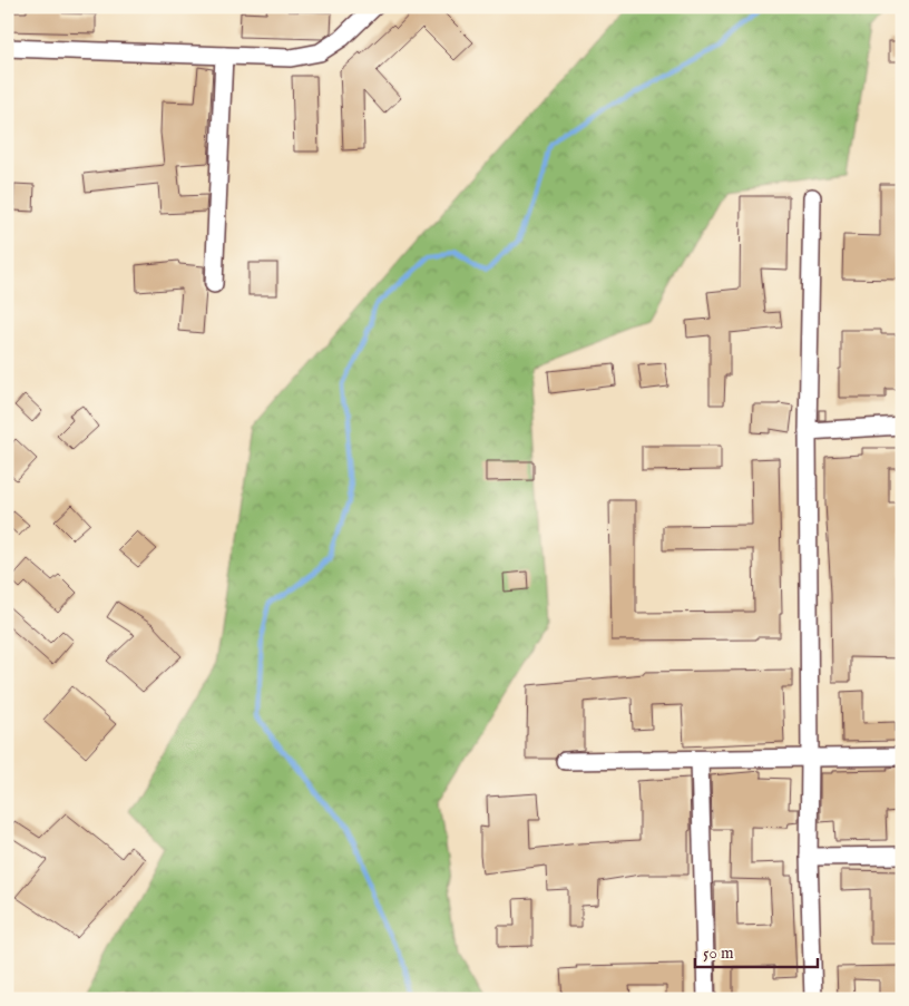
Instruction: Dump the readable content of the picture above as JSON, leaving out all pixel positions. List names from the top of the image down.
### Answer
{
  "scale_bar": "50 m"
}
